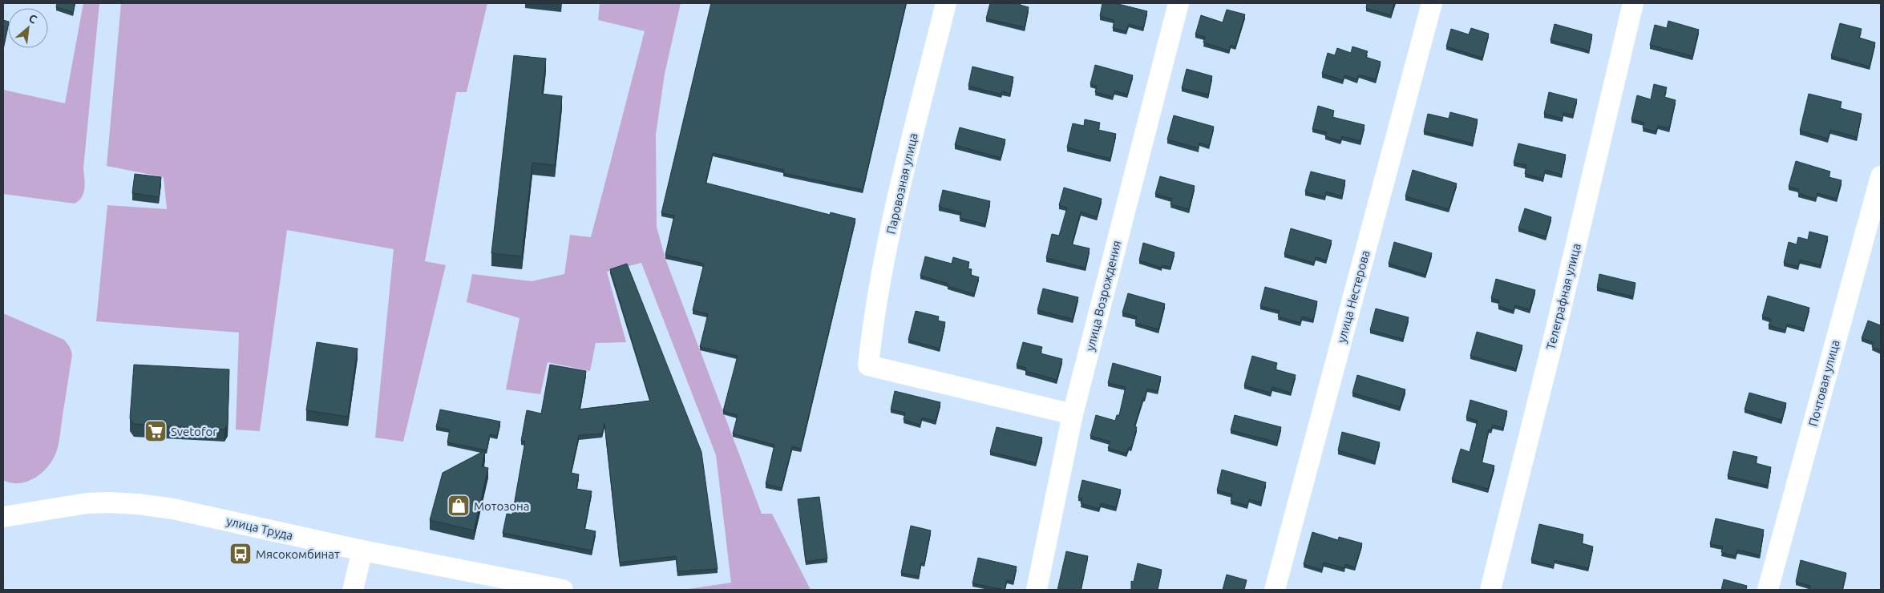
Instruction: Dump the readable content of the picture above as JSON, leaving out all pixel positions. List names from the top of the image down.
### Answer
{
  "streets": {
    "street": [
      "Паровозная улица",
      "улица Возрождения",
      "улица Нестерова",
      "Телеграфная улица",
      "Почтовая улица",
      "улица Труда"
    ]
  },
  "crossings": [
    ["Паровозная улица", "улица Возрождения"]
  ],
  "places": {
    "supermarket": ["Svetofor"],
    "shop": ["Мотозона"],
    "bus stop": ["Мясокомбинат"]
  },
  "north": "top right"
}
